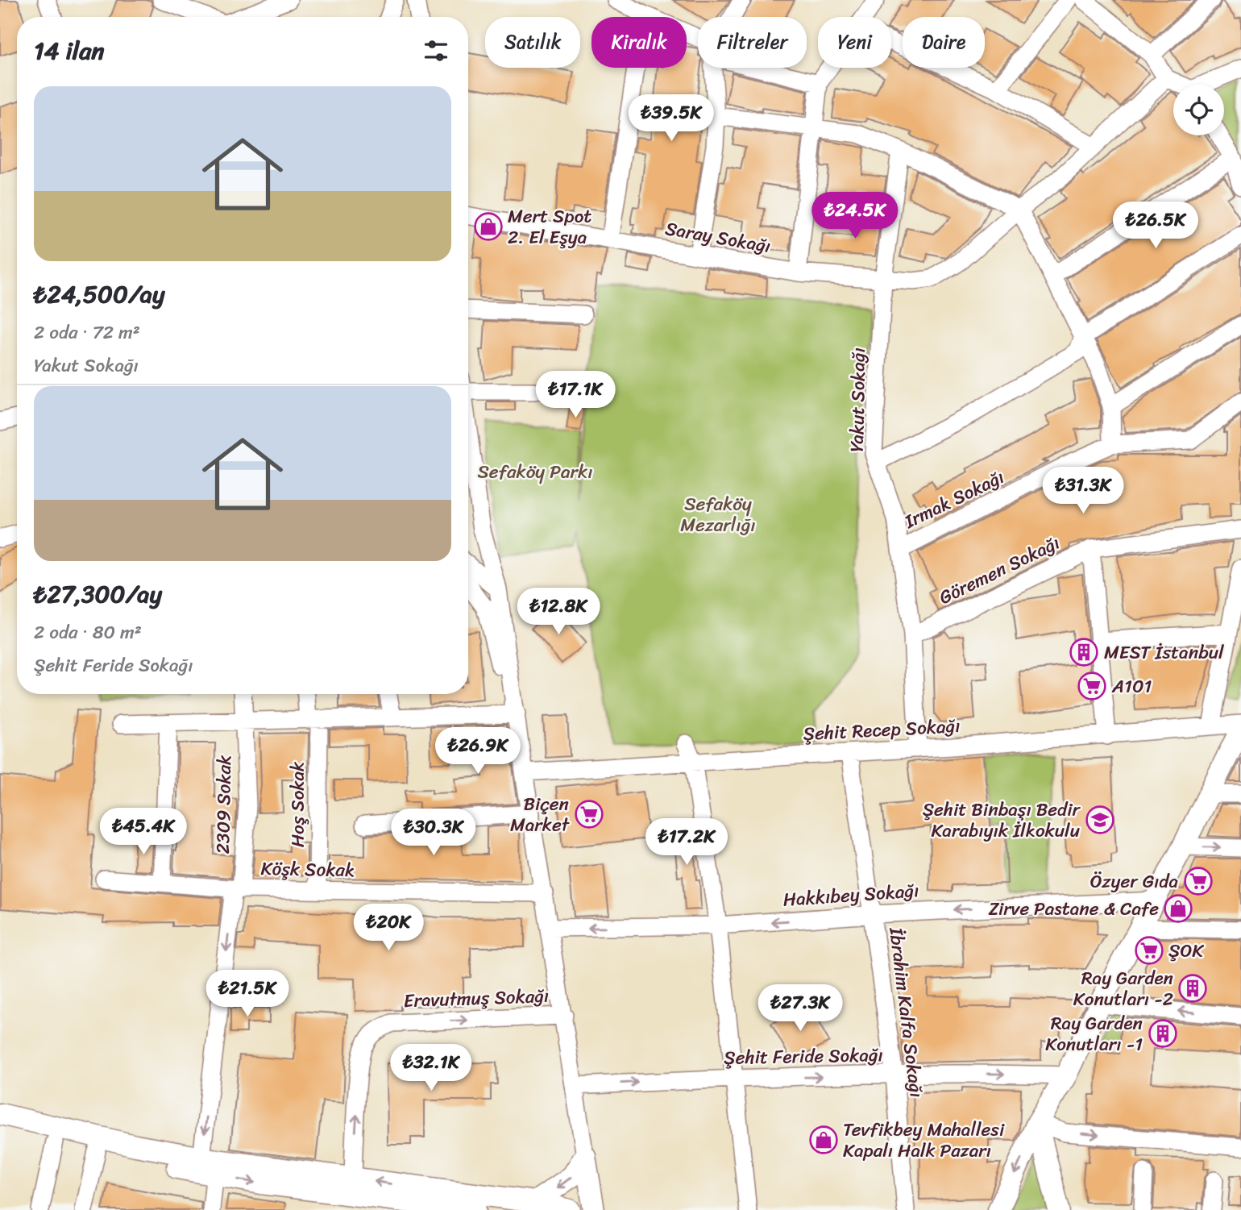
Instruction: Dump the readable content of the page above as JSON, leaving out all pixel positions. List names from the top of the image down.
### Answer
{
  "streets": {
    "street": [
      "Saray Sokağı",
      "Yakut Sokağı",
      "Irmak Sokağı",
      "Göremen Sokağı",
      "Şehit Recep Sokağı",
      "2309 Sokak",
      "Hoş Sokak",
      "Köşk Sokak",
      "Hakkıbey Sokağı",
      "Eravutmuş Sokağı",
      "İbrahim Kalfa Sokağı",
      "Şehit Feride Sokağı"
    ]
  },
  "crossings": [
    ["Saray Sokağı", "Yakut Sokağı"],
    ["Yakut Sokağı", "Irmak Sokağı"],
    ["Yakut Sokağı", "Göremen Sokağı"],
    ["Yakut Sokağı", "Şehit Recep Sokağı"],
    ["Şehit Recep Sokağı", "İbrahim Kalfa Sokağı"],
    ["2309 Sokak", "Köşk Sokak"],
    ["Hoş Sokak", "Köşk Sokak"],
    ["Hakkıbey Sokağı", "İbrahim Kalfa Sokağı"],
    ["İbrahim Kalfa Sokağı", "Şehit Feride Sokağı"]
  ],
  "one_way": ["2309 Sokak", "Hakkıbey Sokağı", "Şehit Feride Sokağı"],
  "parks": ["Sefaköy Parkı", "Sefaköy Mezarlığı"],
  "places": {
    "shop": ["Mert Spot 2. El Eşya", "Zirve Pastane & Cafe", "Tevfikbey Mahallesi Kapalı Halk Pazarı"],
    "building": ["MEST İstanbul", "Ray Garden Konutları -2", "Ray Garden Konutları -1"],
    "supermarket": [
      "A101",
      "Biçen Market",
      "Özyer Gıda",
      "ŞOK"
    ],
    "school or university": ["Şehit Binbaşı Bedir Karabıyık İlkokulu"]
  },
  "page": {
    "chip": [
      "Satılık",
      "Kiralık",
      "Filtreler",
      "Yeni",
      "Daire"
    ],
    "heading": "14 ilan",
    "list": [
      {
        "name": "₺24,500/ay",
        "note": "2 oda · 72 m² · Yakut Sokağı"
      },
      {
        "name": "₺27,300/ay",
        "note": "2 oda · 80 m² · Şehit Feride Sokağı"
      }
    ],
    "price": [
      "₺39.5K",
      "₺24.5K",
      "₺26.5K",
      "₺17.1K",
      "₺31.3K",
      "₺12.8K",
      "₺26.9K",
      "₺45.4K",
      "₺30.3K",
      "₺17.2K",
      "₺20K",
      "₺21.5K",
      "₺27.3K",
      "₺32.1K"
    ]
  }
}
